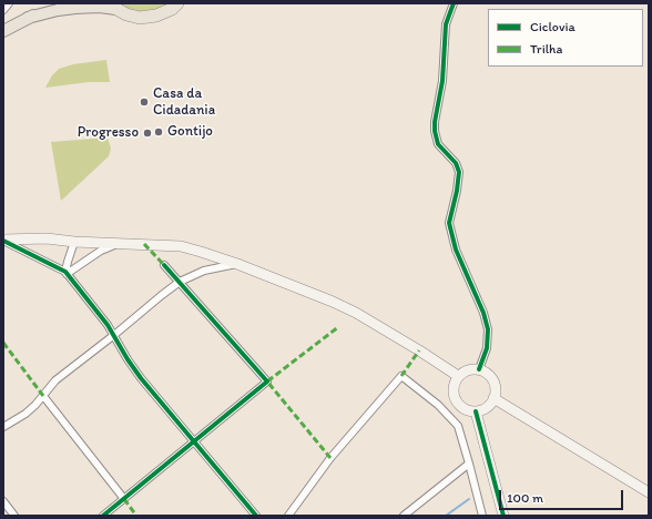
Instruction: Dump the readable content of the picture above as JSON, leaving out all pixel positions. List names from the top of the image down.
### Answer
{
  "places": ["Casa da Cidadania", "Gontijo", "Progresso"],
  "legend": ["Ciclovia", "Trilha"],
  "scale_bar": "100 m"
}
